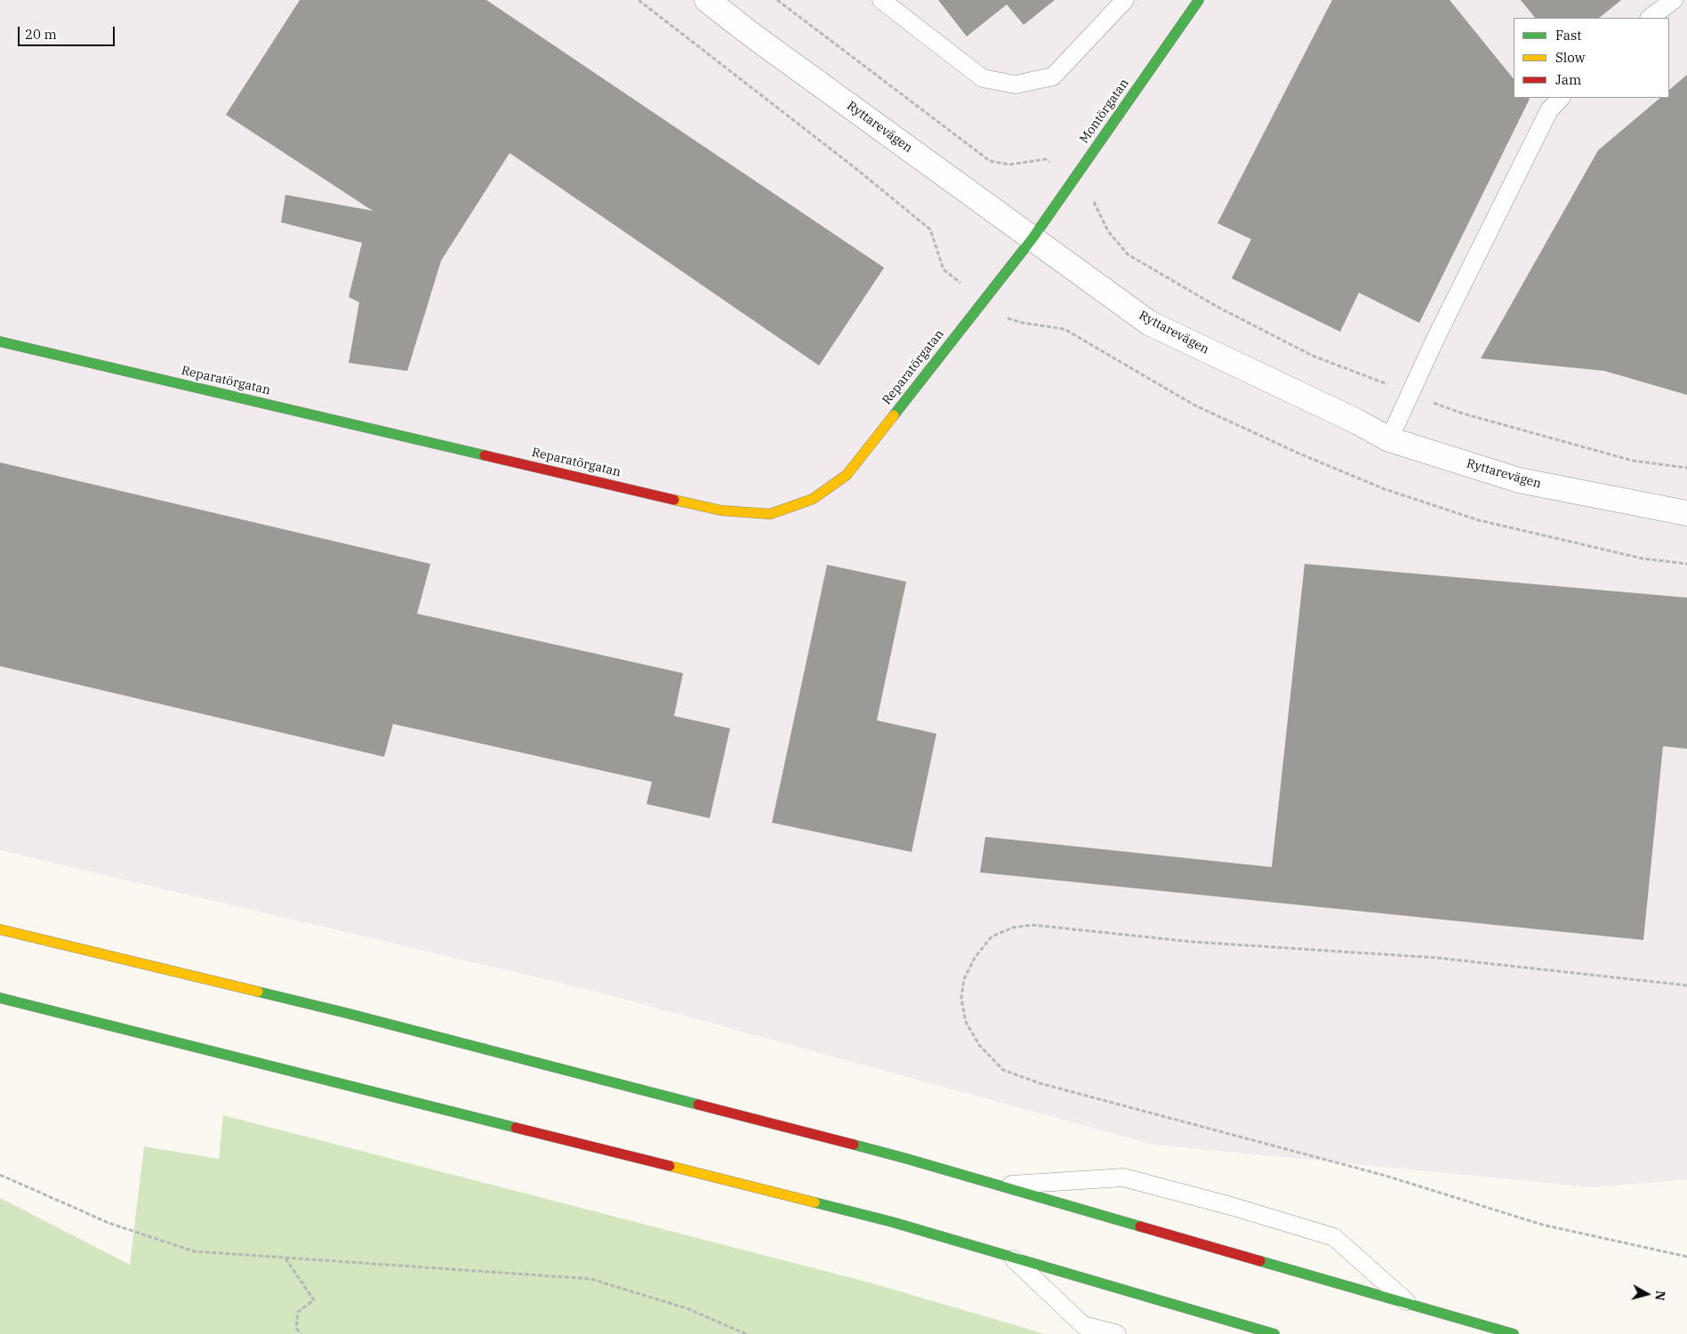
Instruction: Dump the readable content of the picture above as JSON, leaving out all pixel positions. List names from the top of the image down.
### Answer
{
  "streets": {
    "main road": ["Montörgatan", "Reparatörgatan"],
    "street": ["Ryttarevägen"]
  },
  "crossings": [
    ["Montörgatan", "Ryttarevägen"],
    ["Montörgatan", "Reparatörgatan"],
    ["Ryttarevägen", "Reparatörgatan"]
  ],
  "legend": ["Fast", "Slow", "Jam"],
  "scale_bar": "20 m",
  "north": "right"
}
